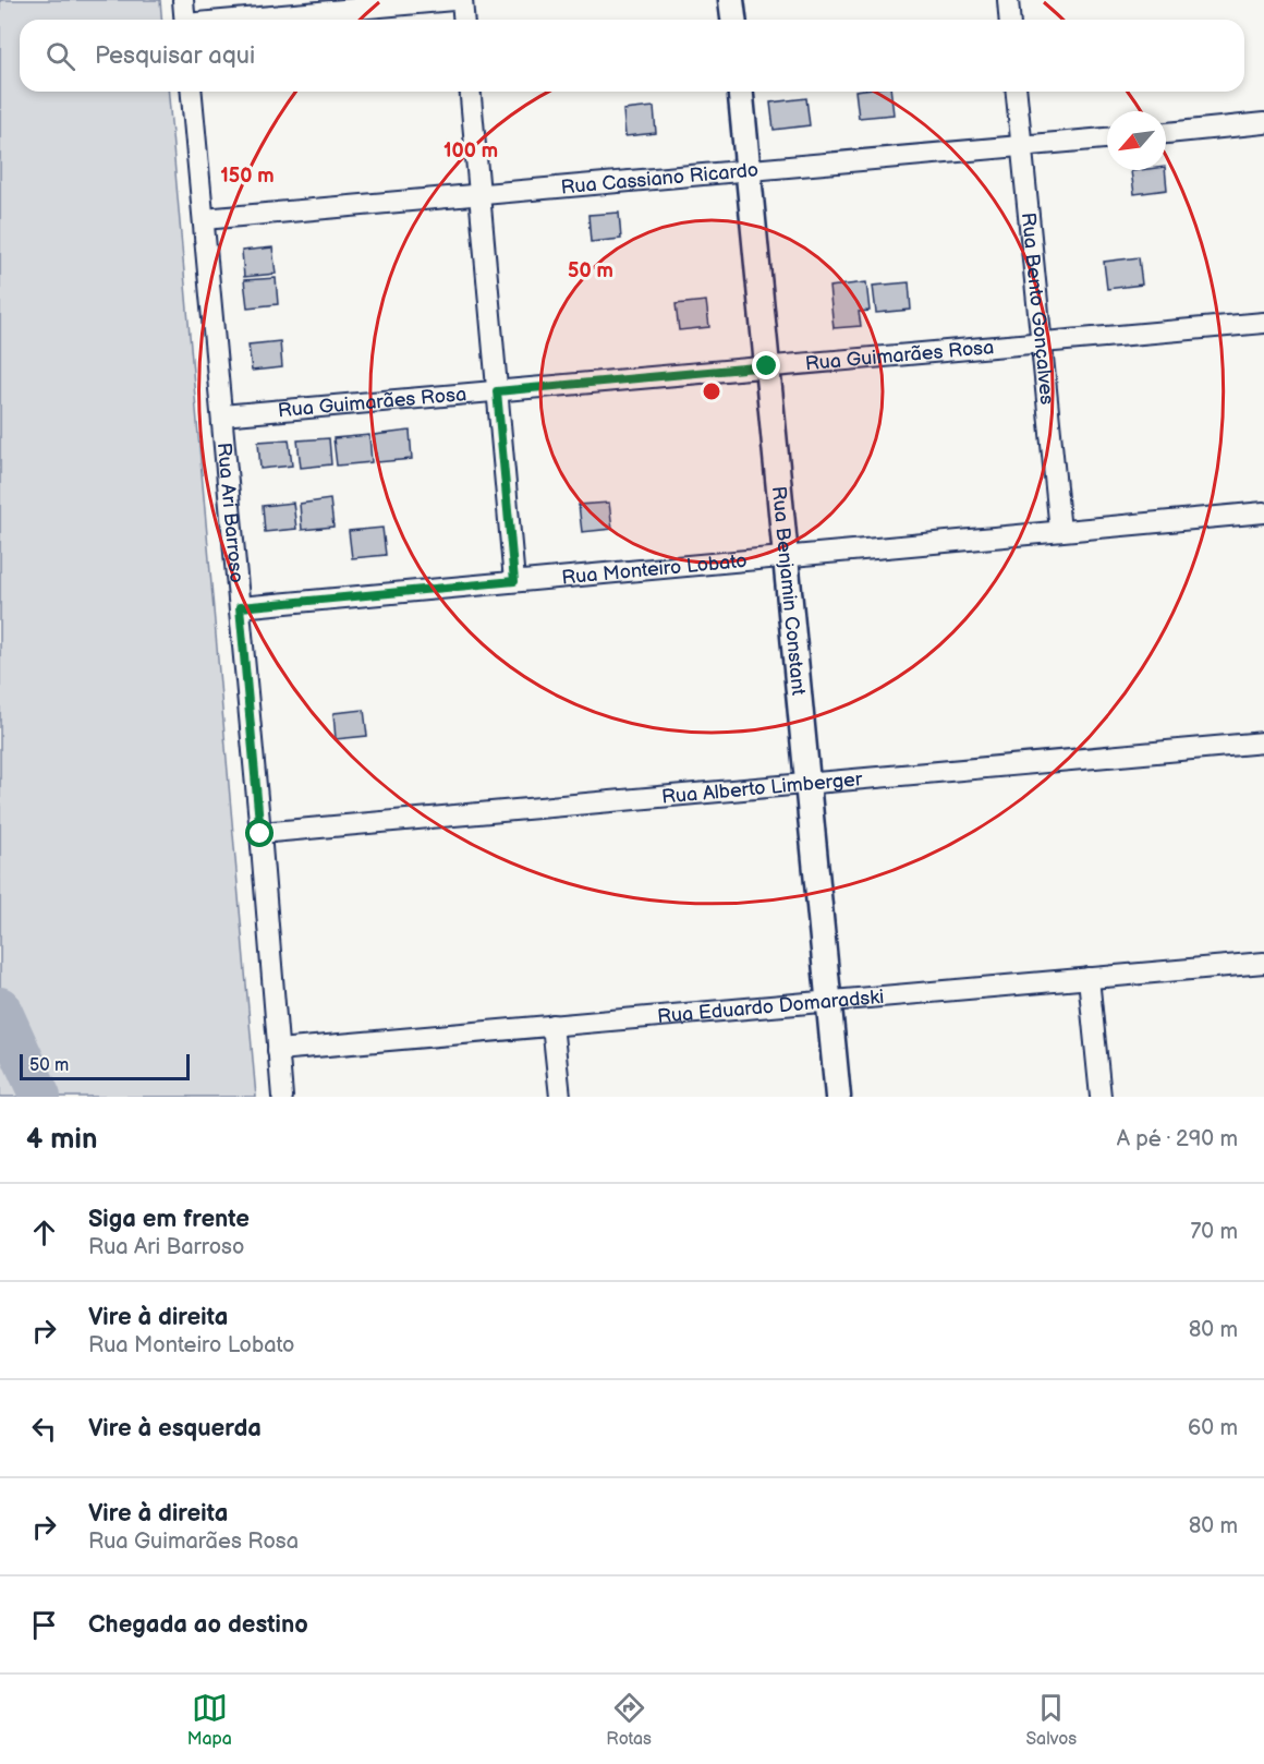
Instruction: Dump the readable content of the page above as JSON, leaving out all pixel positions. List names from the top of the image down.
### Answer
{
  "streets": {
    "street": [
      "Rua Cassiano Ricardo",
      "Rua Bento Gonçalves",
      "Rua Guimarães Rosa",
      "Rua Ari Barroso",
      "Rua Monteiro Lobato",
      "Rua Benjamin Constant",
      "Rua Alberto Limberger",
      "Rua Eduardo Domaradski"
    ]
  },
  "crossings": [
    ["Rua Cassiano Ricardo", "Rua Bento Gonçalves"],
    ["Rua Cassiano Ricardo", "Rua Ari Barroso"],
    ["Rua Cassiano Ricardo", "Rua Benjamin Constant"],
    ["Rua Bento Gonçalves", "Rua Guimarães Rosa"],
    ["Rua Bento Gonçalves", "Rua Monteiro Lobato"],
    ["Rua Guimarães Rosa", "Rua Ari Barroso"],
    ["Rua Guimarães Rosa", "Rua Benjamin Constant"],
    ["Rua Ari Barroso", "Rua Monteiro Lobato"],
    ["Rua Ari Barroso", "Rua Alberto Limberger"],
    ["Rua Ari Barroso", "Rua Eduardo Domaradski"],
    ["Rua Monteiro Lobato", "Rua Benjamin Constant"],
    ["Rua Benjamin Constant", "Rua Alberto Limberger"],
    ["Rua Benjamin Constant", "Rua Eduardo Domaradski"]
  ],
  "scale_bar": "50 m",
  "north": "bottom left",
  "page": {
    "search": "Pesquisar aqui",
    "scale": "50 m",
    "heading": ["4 min", "A pé · 290 m"],
    "list": [
      ["Siga em frente", "Rua Ari Barroso", "70 m"],
      ["Vire à direita", "Rua Monteiro Lobato", "80 m"],
      ["Vire à esquerda", "60 m"],
      ["Vire à direita", "Rua Guimarães Rosa", "80 m"],
      "Chegada ao destino"
    ],
    "nav": ["Mapa", "Rotas", "Salvos"]
  },
  "rings": ["100 m", "150 m", "50 m"]
}
